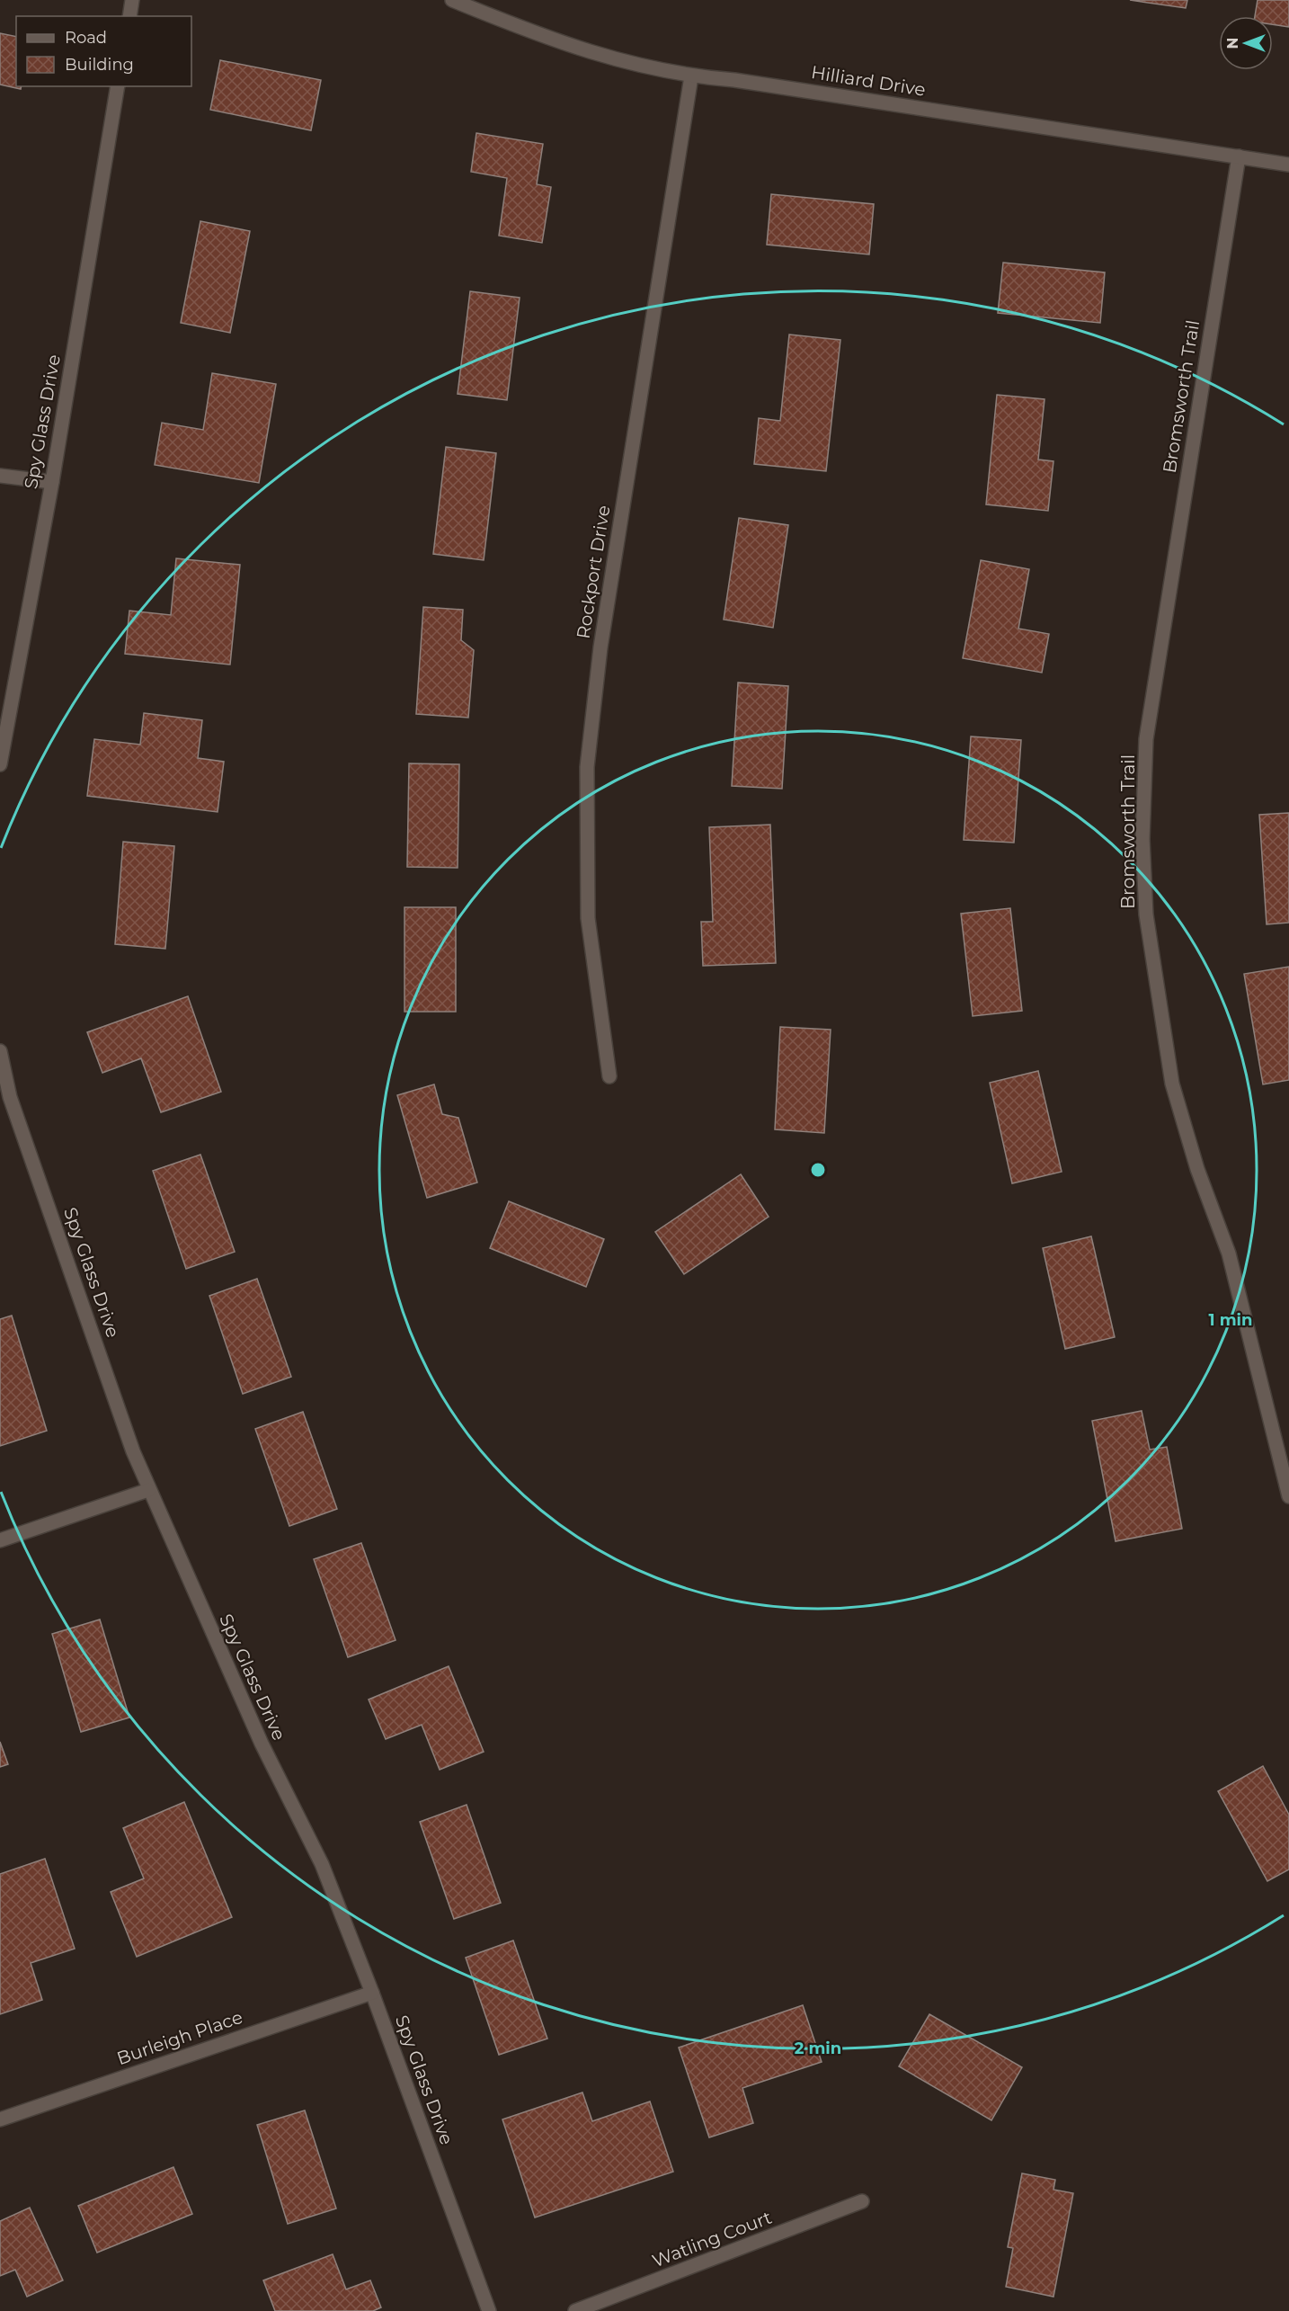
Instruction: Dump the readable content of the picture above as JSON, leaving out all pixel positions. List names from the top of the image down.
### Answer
{
  "streets": {
    "street": [
      "Hilliard Drive",
      "Bromsworth Trail",
      "Spy Glass Drive",
      "Rockport Drive",
      "Burleigh Place",
      "Watling Court"
    ]
  },
  "crossings": [
    ["Hilliard Drive", "Bromsworth Trail"],
    ["Hilliard Drive", "Rockport Drive"],
    ["Spy Glass Drive", "Burleigh Place"]
  ],
  "legend": ["Road", "Building"],
  "north": "left",
  "rings": ["1 min", "2 min"]
}
